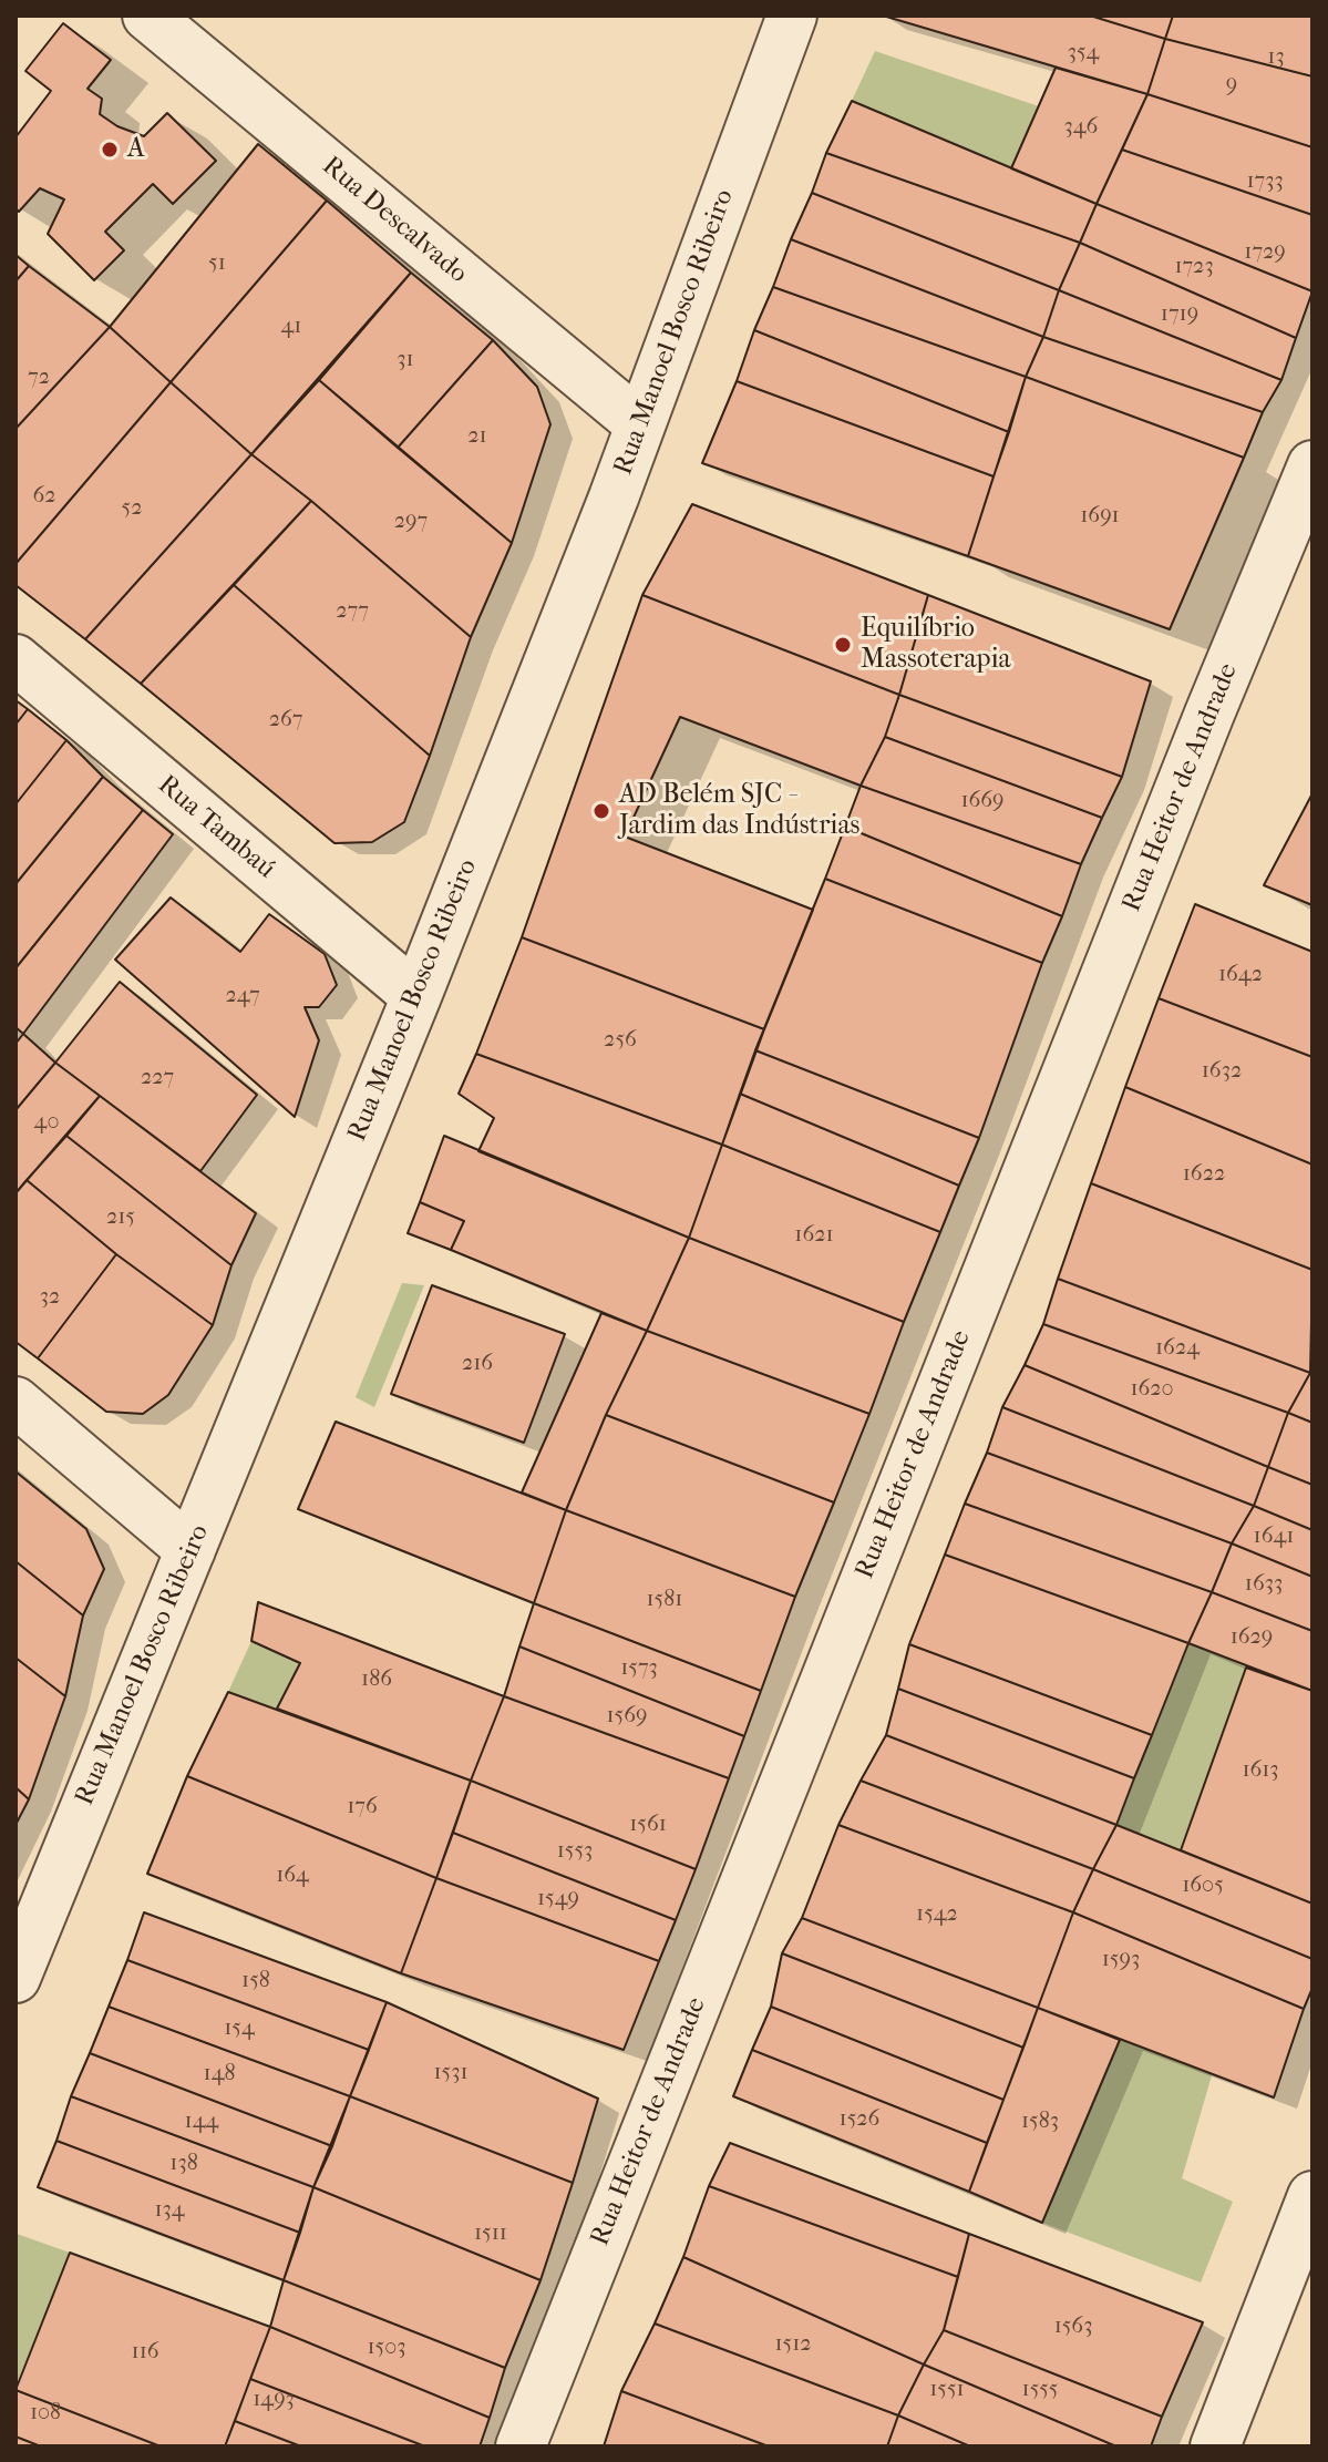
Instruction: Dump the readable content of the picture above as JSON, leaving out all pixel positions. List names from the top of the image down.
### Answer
{
  "streets": {
    "street": [
      "Rua Descalvado",
      "Rua Manoel Bosco Ribeiro",
      "Rua Heitor de Andrade",
      "Rua Tambaú"
    ]
  },
  "crossings": [
    ["Rua Descalvado", "Rua Manoel Bosco Ribeiro"],
    ["Rua Manoel Bosco Ribeiro", "Rua Tambaú"]
  ],
  "places": ["A", "Equilíbrio Massoterapia", "AD Belém SJC - Jardim das Indústrias"],
  "house_numbers": [
    "354",
    "13",
    "9",
    "346",
    "1733",
    "1729",
    "51",
    "1723",
    "1719",
    "41",
    "31",
    "72",
    "21",
    "62",
    "52",
    "1691",
    "297",
    "277",
    "267",
    "1669",
    "1642",
    "247",
    "256",
    "1632",
    "227",
    "40",
    "1622",
    "215",
    "1621",
    "32",
    "1624",
    "216",
    "1620",
    "1641",
    "1633",
    "1581",
    "1629",
    "1573",
    "186",
    "1569",
    "1613",
    "176",
    "1561",
    "1553",
    "164",
    "1605",
    "1549",
    "1542",
    "1593",
    "158",
    "154",
    "1531",
    "148",
    "1526",
    "144",
    "1583",
    "138",
    "134",
    "1511",
    "1563",
    "1512",
    "1503",
    "116",
    "1551",
    "1555",
    "1493",
    "108"
  ]
}
